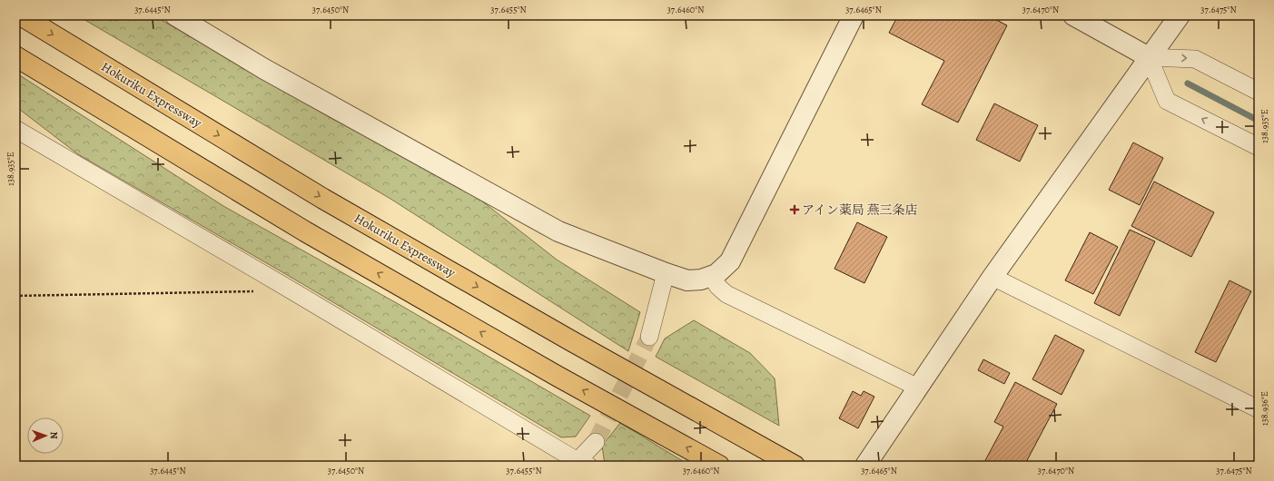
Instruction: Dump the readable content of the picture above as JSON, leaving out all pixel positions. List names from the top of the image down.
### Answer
{
  "streets": {
    "highway": ["Hokuriku Expressway"]
  },
  "places": {
    "health": ["アイン薬局 燕三条店"]
  },
  "north": "right",
  "coordinates": [
    "37.6445°N",
    "37.6450°N",
    "37.6455°N",
    "37.6460°N",
    "37.6465°N",
    "37.6470°N",
    "37.6475°N",
    "138.935°E",
    "138.936°E"
  ]
}
